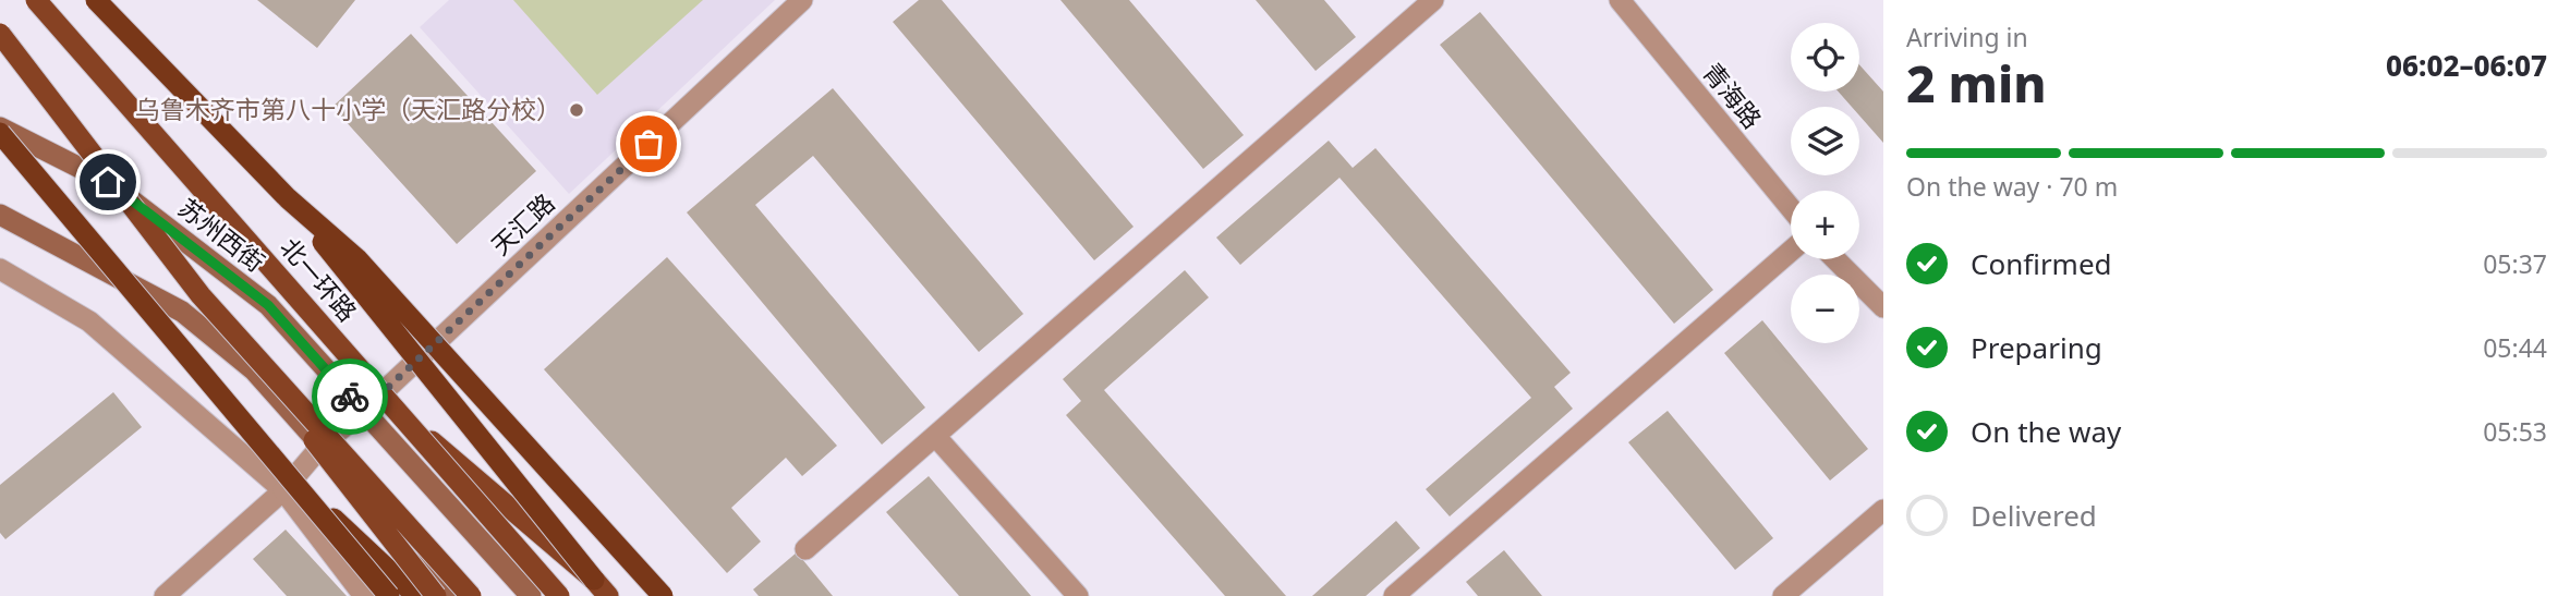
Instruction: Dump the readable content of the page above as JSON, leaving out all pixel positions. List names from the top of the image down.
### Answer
{
  "streets": {
    "main road": ["苏州西街", "北一环路"],
    "street": ["青海路", "天汇路"]
  },
  "crossings": [
    ["天汇路", "苏州西街"]
  ],
  "places": ["乌鲁木齐市第八十小学（天汇路分校）"],
  "page": {
    "heading": ["2 min", "Arriving in", "06:02–06:07"],
    "map_buttons": ["+", "−"],
    "bar": "On the way · 70 m",
    "list": [
      ["Confirmed", "05:37"],
      ["Preparing", "05:44"],
      ["On the way", "05:53"],
      "Delivered"
    ]
  }
}
